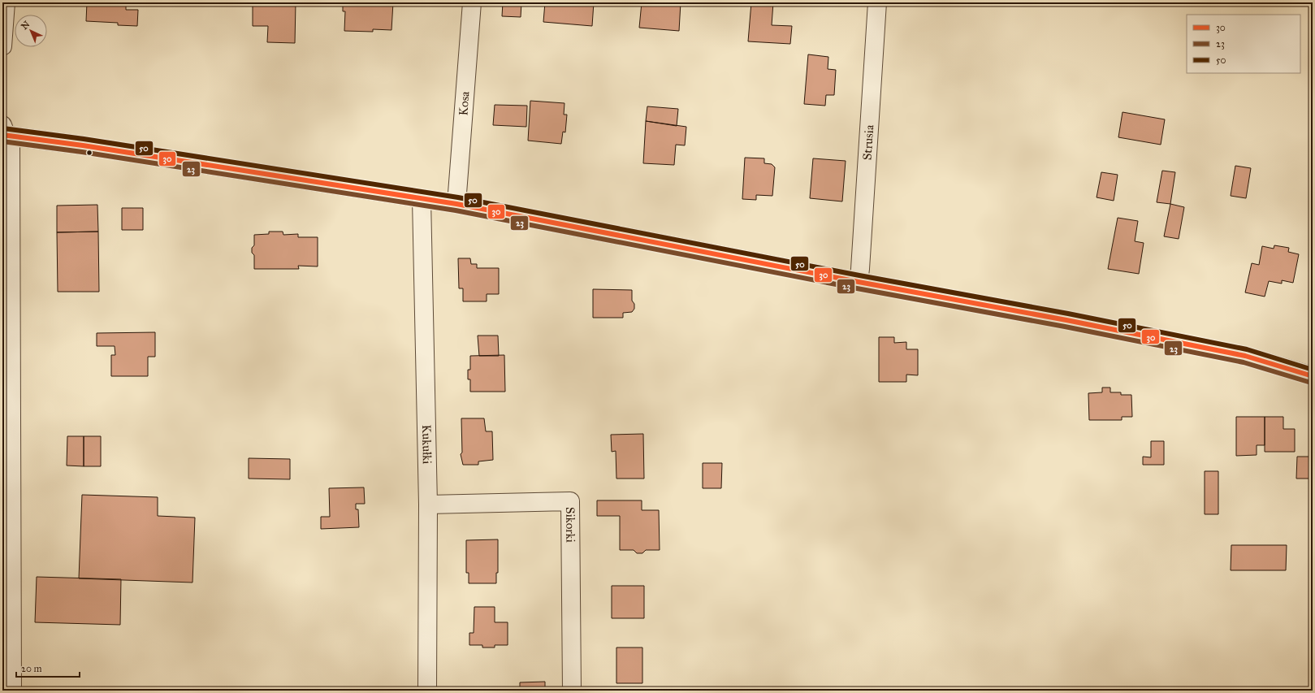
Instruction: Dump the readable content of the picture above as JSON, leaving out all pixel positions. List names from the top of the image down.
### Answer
{
  "streets": {
    "street": [
      "Kosa",
      "Strusia",
      "Kukułki",
      "Sikorki"
    ]
  },
  "crossings": [
    ["Kukułki", "Sikorki"]
  ],
  "lines": ["transit line 50", "transit line 30", "transit line 23"],
  "legend": ["30", "23", "50"],
  "scale_bar": "20 m",
  "north": "top left"
}
